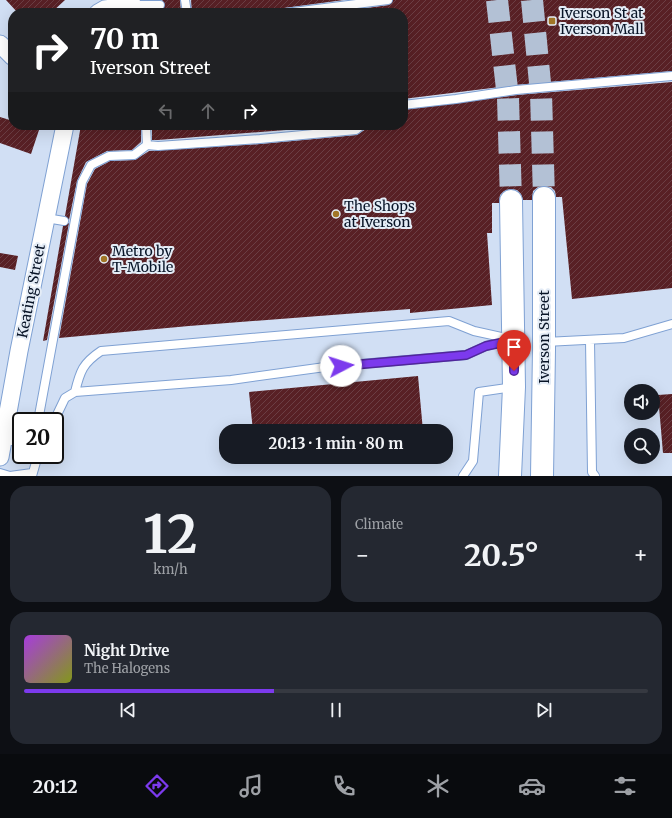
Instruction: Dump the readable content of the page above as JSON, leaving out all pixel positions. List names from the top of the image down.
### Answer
{
  "streets": {
    "main road": ["Iverson Street"],
    "street": ["Keating Street"]
  },
  "places": {
    "transit": ["Iverson St at Iverson Mall"],
    "other": ["The Shops at Iverson", "Metro by T-Mobile"]
  },
  "page": {
    "turn": ["70 m", "Iverson Street"],
    "limit": "20",
    "trip": "20:13 · 1 min · 80 m",
    "tile": [
      ["12", "km/h"],
      "Climate"
    ],
    "heat": ["−", "20.5°", "+"],
    "song": ["Night Drive", "The Halogens"],
    "tabs": "20:12"
  }
}
